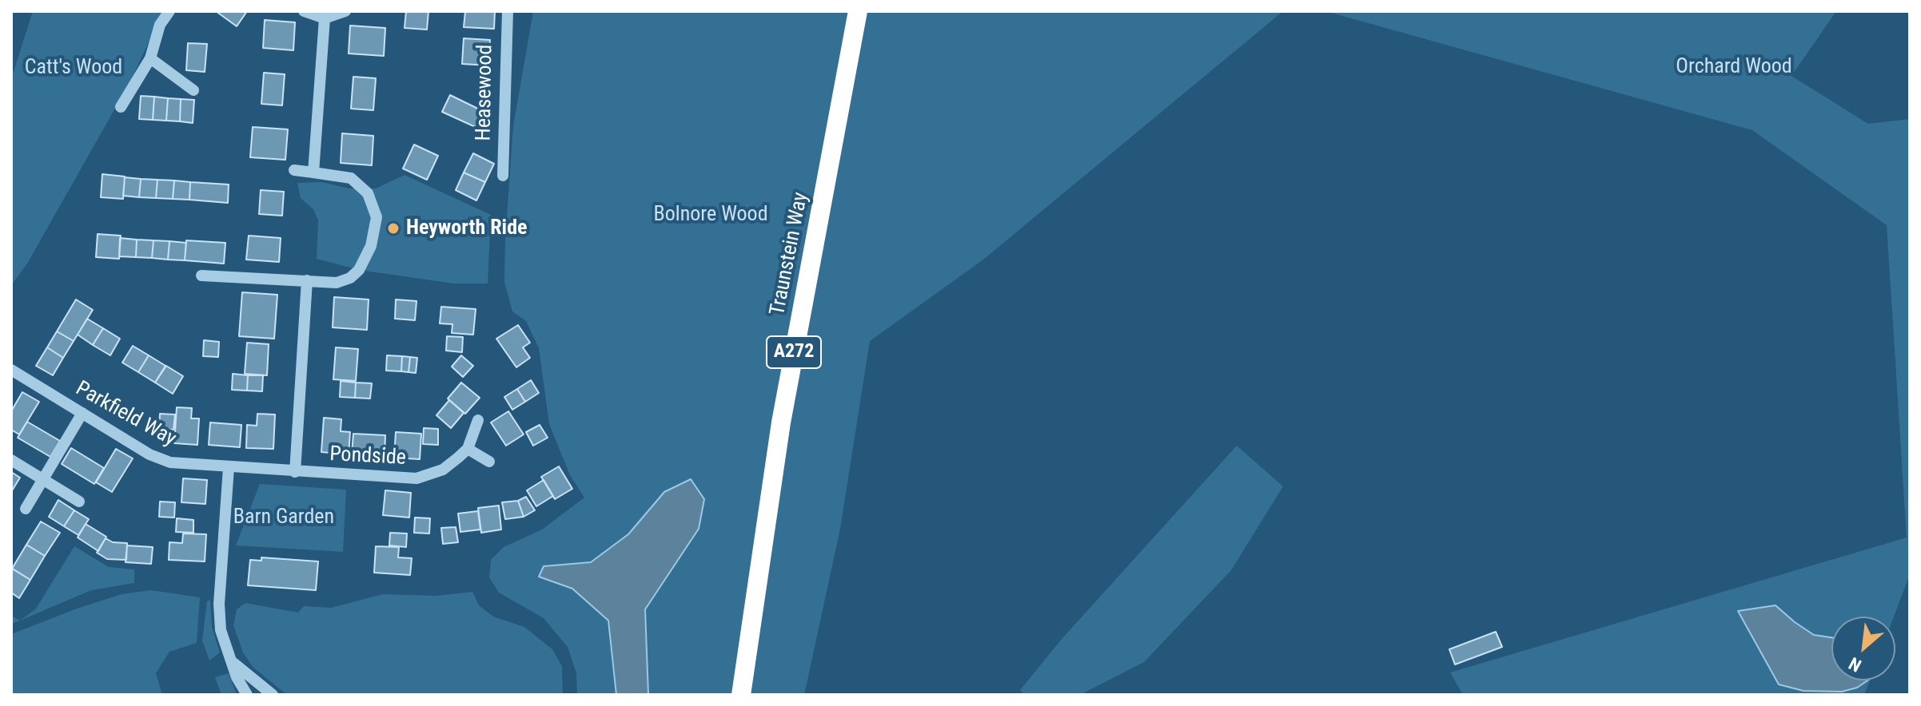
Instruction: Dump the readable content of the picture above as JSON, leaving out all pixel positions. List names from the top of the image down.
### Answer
{
  "streets": {
    "highway": ["Traunstein Way", "A272"],
    "street": ["Heasewood", "Parkfield Way", "Pondside"]
  },
  "crossings": [
    ["Parkfield Way", "Pondside"]
  ],
  "parks": [
    "Orchard Wood",
    "Catt's Wood",
    "Bolnore Wood",
    "Barn Garden"
  ],
  "places": ["Heyworth Ride"],
  "north": "bottom left"
}
